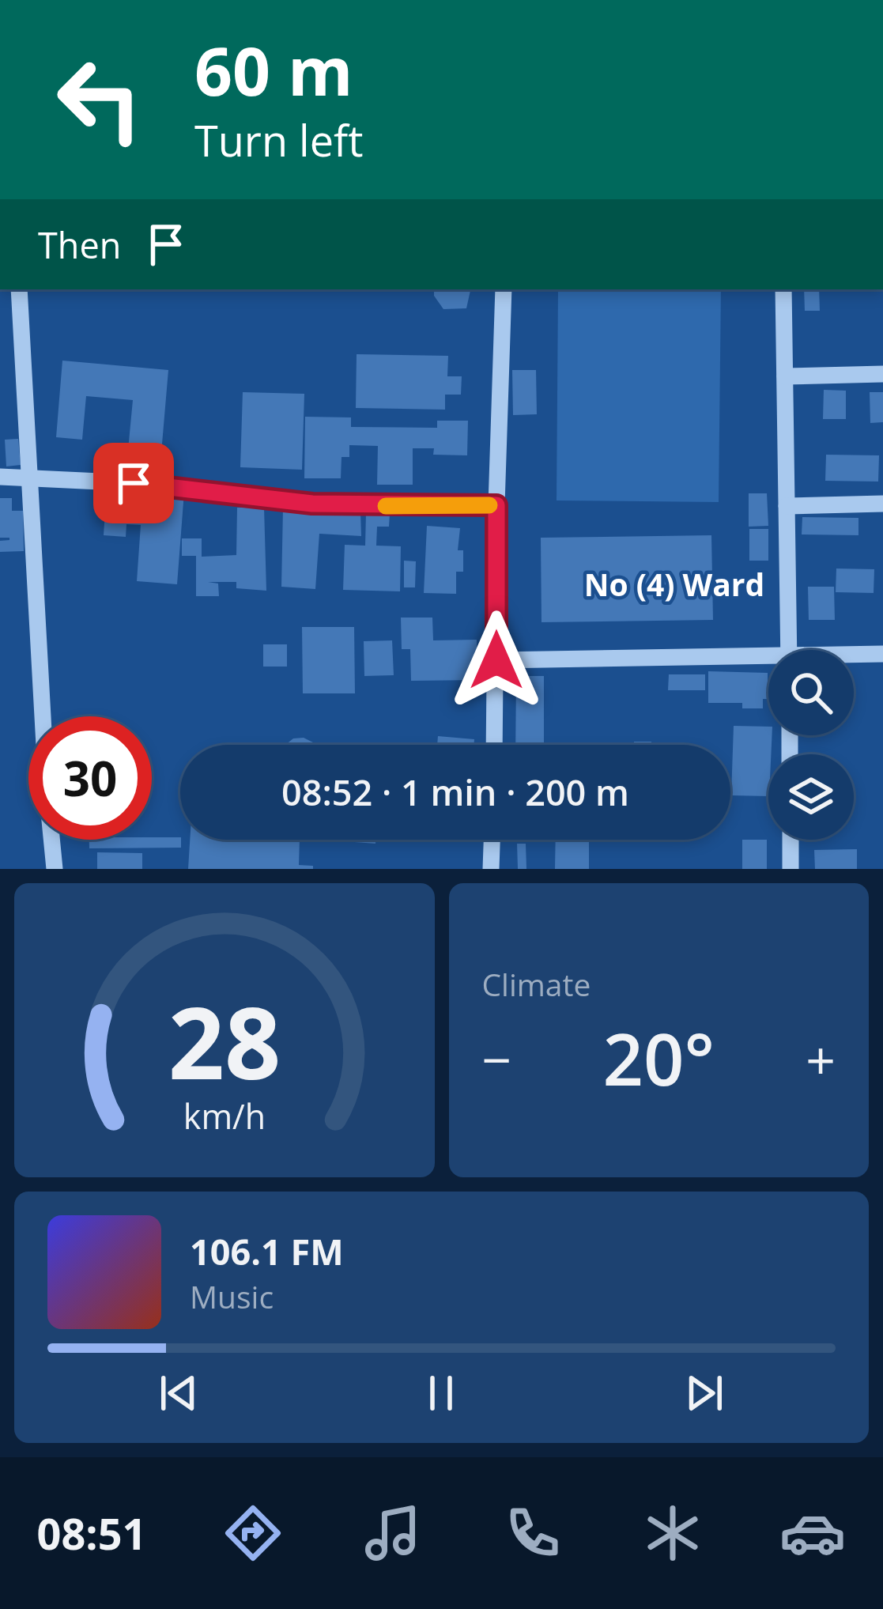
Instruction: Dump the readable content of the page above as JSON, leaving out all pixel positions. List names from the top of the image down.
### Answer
{
  "districts": ["No (4) Ward"],
  "page": {
    "turn": ["60 m", "Turn left"],
    "then": "Then",
    "limit": "30",
    "trip": "08:52 · 1 min · 200 m",
    "tile": "Climate",
    "heat": ["−", "20°", "+"],
    "song": ["106.1 FM", "Music"],
    "tabs": "08:51",
    "gauge": ["28", "km/h"]
  }
}
